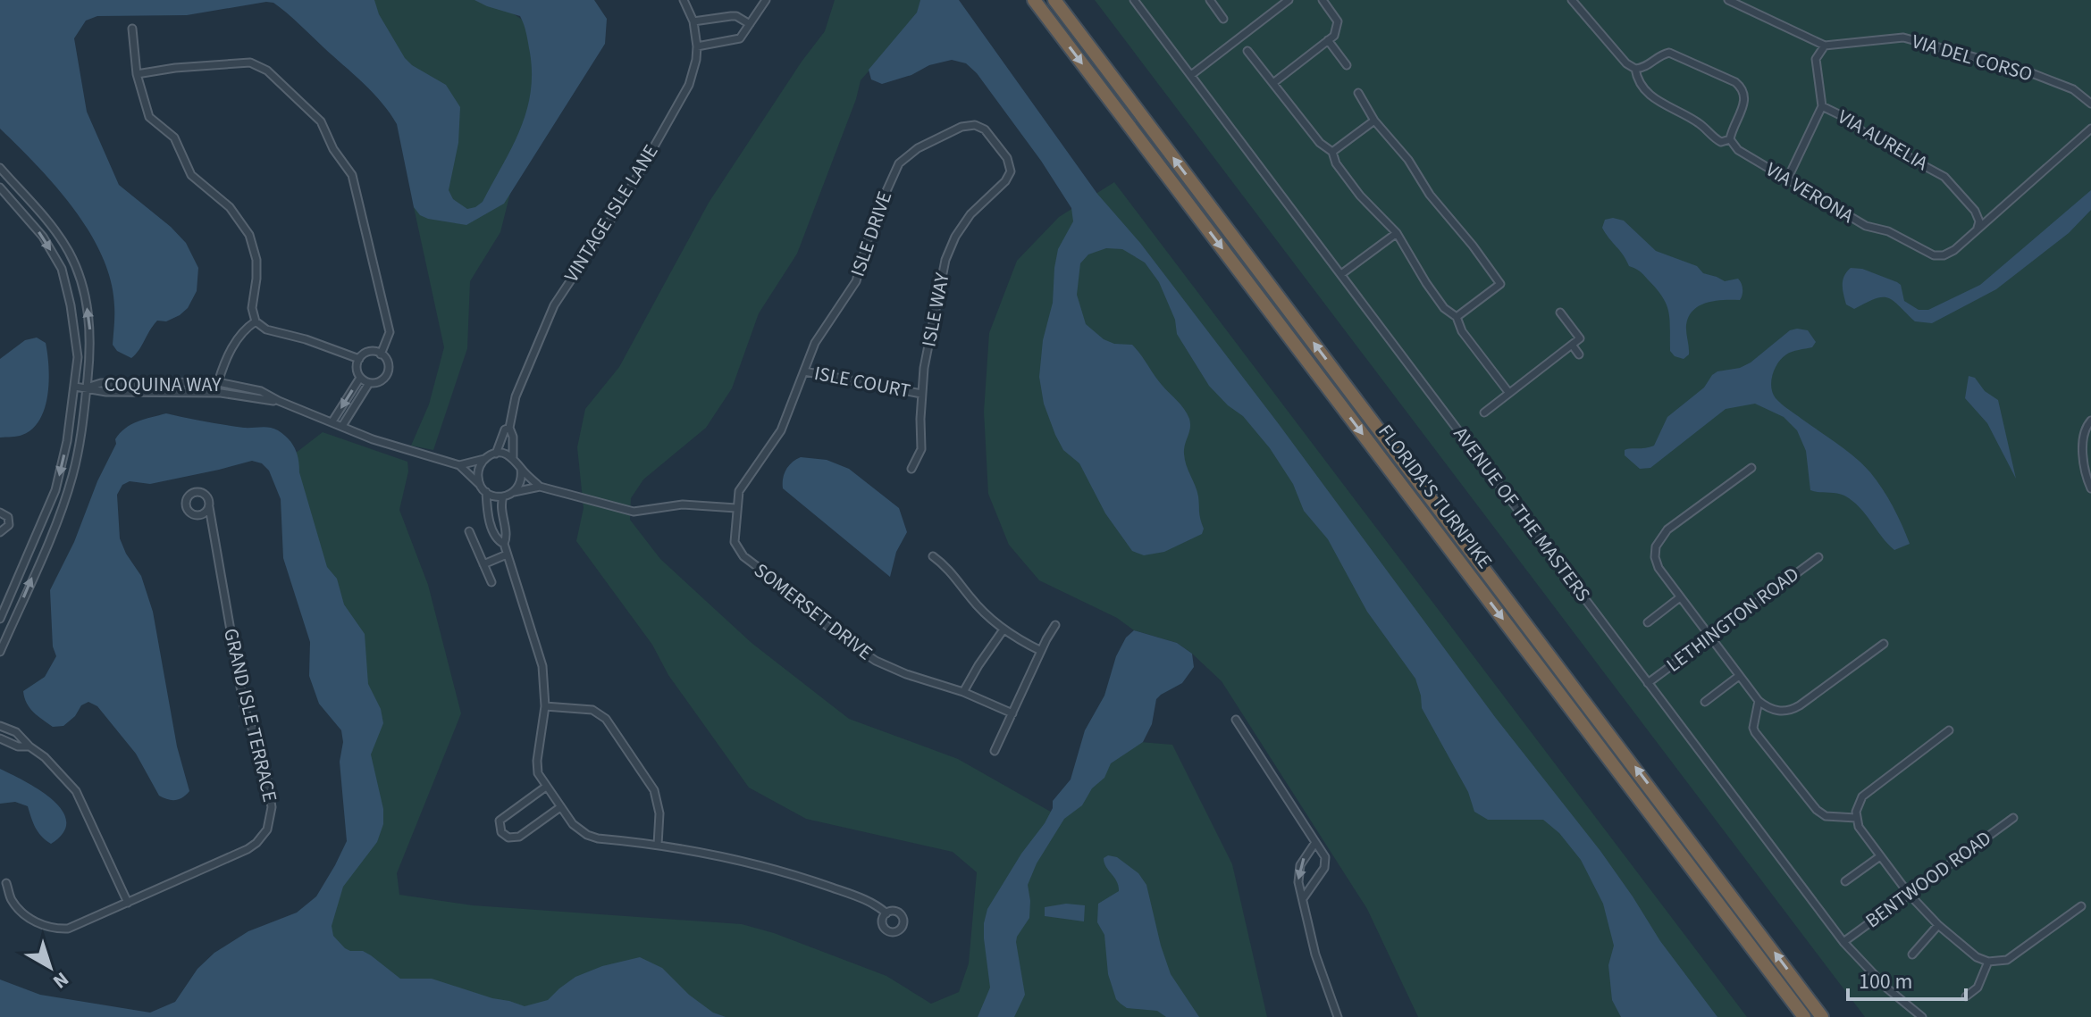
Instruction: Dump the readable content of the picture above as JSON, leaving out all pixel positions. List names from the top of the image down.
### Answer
{
  "streets": {
    "highway": ["FLORIDA'S TURNPIKE"],
    "street": [
      "VIA DEL CORSO",
      "VIA AURELIA",
      "VIA VERONA",
      "VINTAGE ISLE LANE",
      "ISLE DRIVE",
      "ISLE WAY",
      "ISLE COURT",
      "COQUINA WAY",
      "AVENUE OF THE MASTERS",
      "SOMERSET DRIVE",
      "LETHINGTON ROAD",
      "GRAND ISLE TERRACE",
      "BENTWOOD ROAD"
    ]
  },
  "crossings": [
    ["VIA DEL CORSO", "VIA AURELIA"],
    ["VIA AURELIA", "VIA VERONA"],
    ["VINTAGE ISLE LANE", "COQUINA WAY"],
    ["ISLE DRIVE", "ISLE WAY"],
    ["ISLE DRIVE", "ISLE COURT"],
    ["ISLE DRIVE", "SOMERSET DRIVE"],
    ["ISLE WAY", "ISLE COURT"],
    ["AVENUE OF THE MASTERS", "LETHINGTON ROAD"],
    ["AVENUE OF THE MASTERS", "BENTWOOD ROAD"]
  ],
  "scale_bar": "100 m",
  "north": "bottom right"
}
